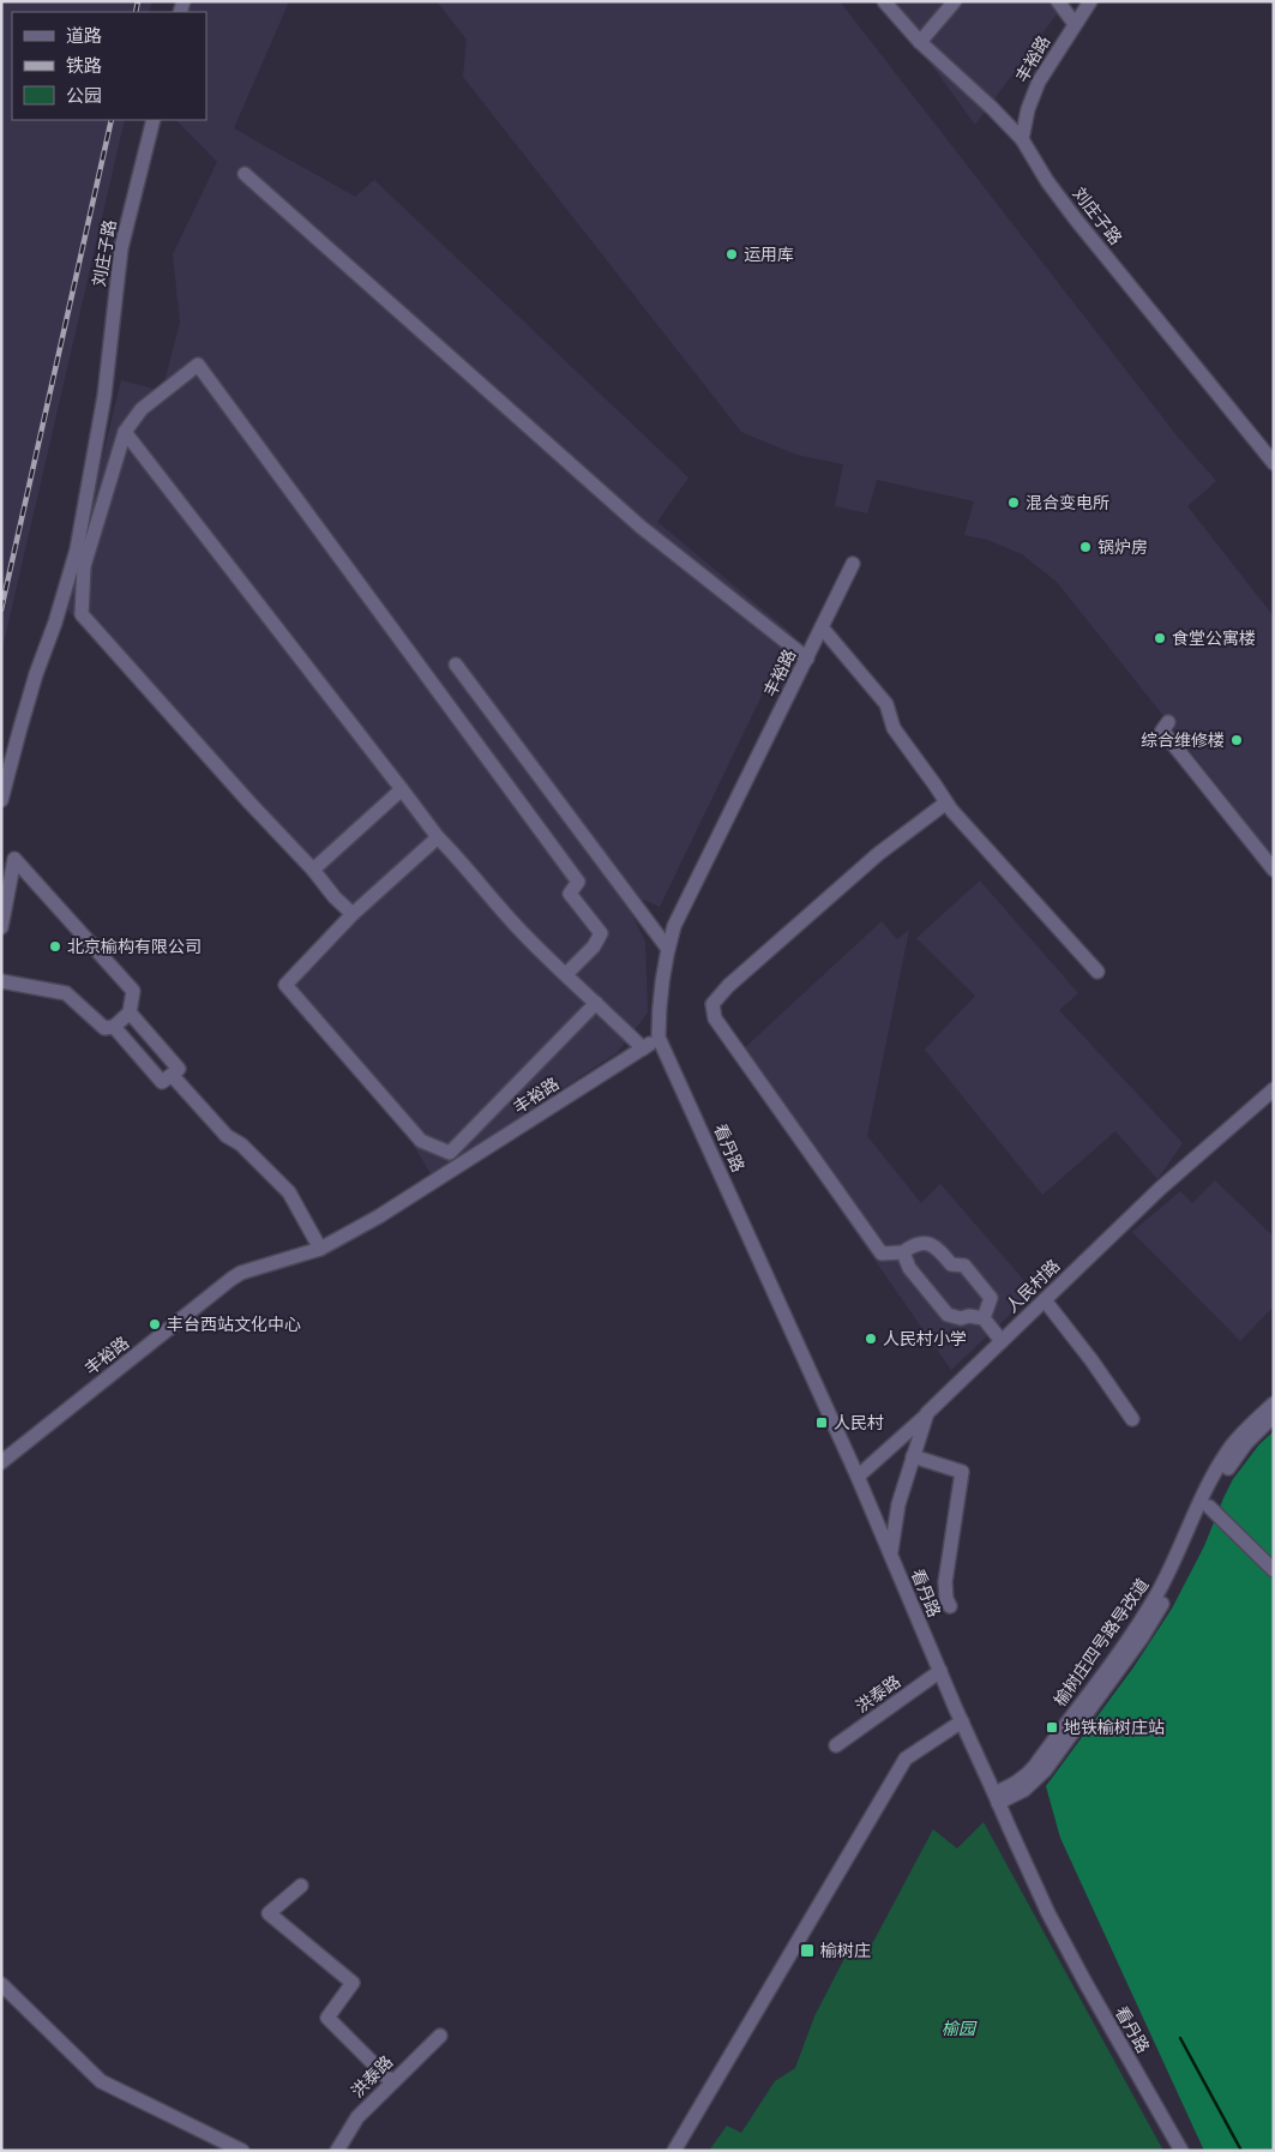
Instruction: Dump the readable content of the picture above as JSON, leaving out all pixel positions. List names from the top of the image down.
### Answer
{
  "streets": {
    "street": [
      "丰裕路",
      "刘庄子路",
      "看丹路",
      "人民村路",
      "榆树庄四号路导改道",
      "洪泰路"
    ]
  },
  "crossings": [
    ["丰裕路", "刘庄子路"],
    ["丰裕路", "看丹路"],
    ["看丹路", "人民村路"],
    ["看丹路", "榆树庄四号路导改道"],
    ["看丹路", "洪泰路"]
  ],
  "parks": ["榆园"],
  "places": {
    "other": [
      "运用库",
      "混合变电所",
      "锅炉房",
      "食堂公寓楼",
      "综合维修楼",
      "北京榆构有限公司",
      "丰台西站文化中心",
      "人民村小学"
    ],
    "transit": ["人民村", "地铁榆树庄站", "榆树庄"]
  },
  "legend": ["道路", "铁路", "公园"]
}
